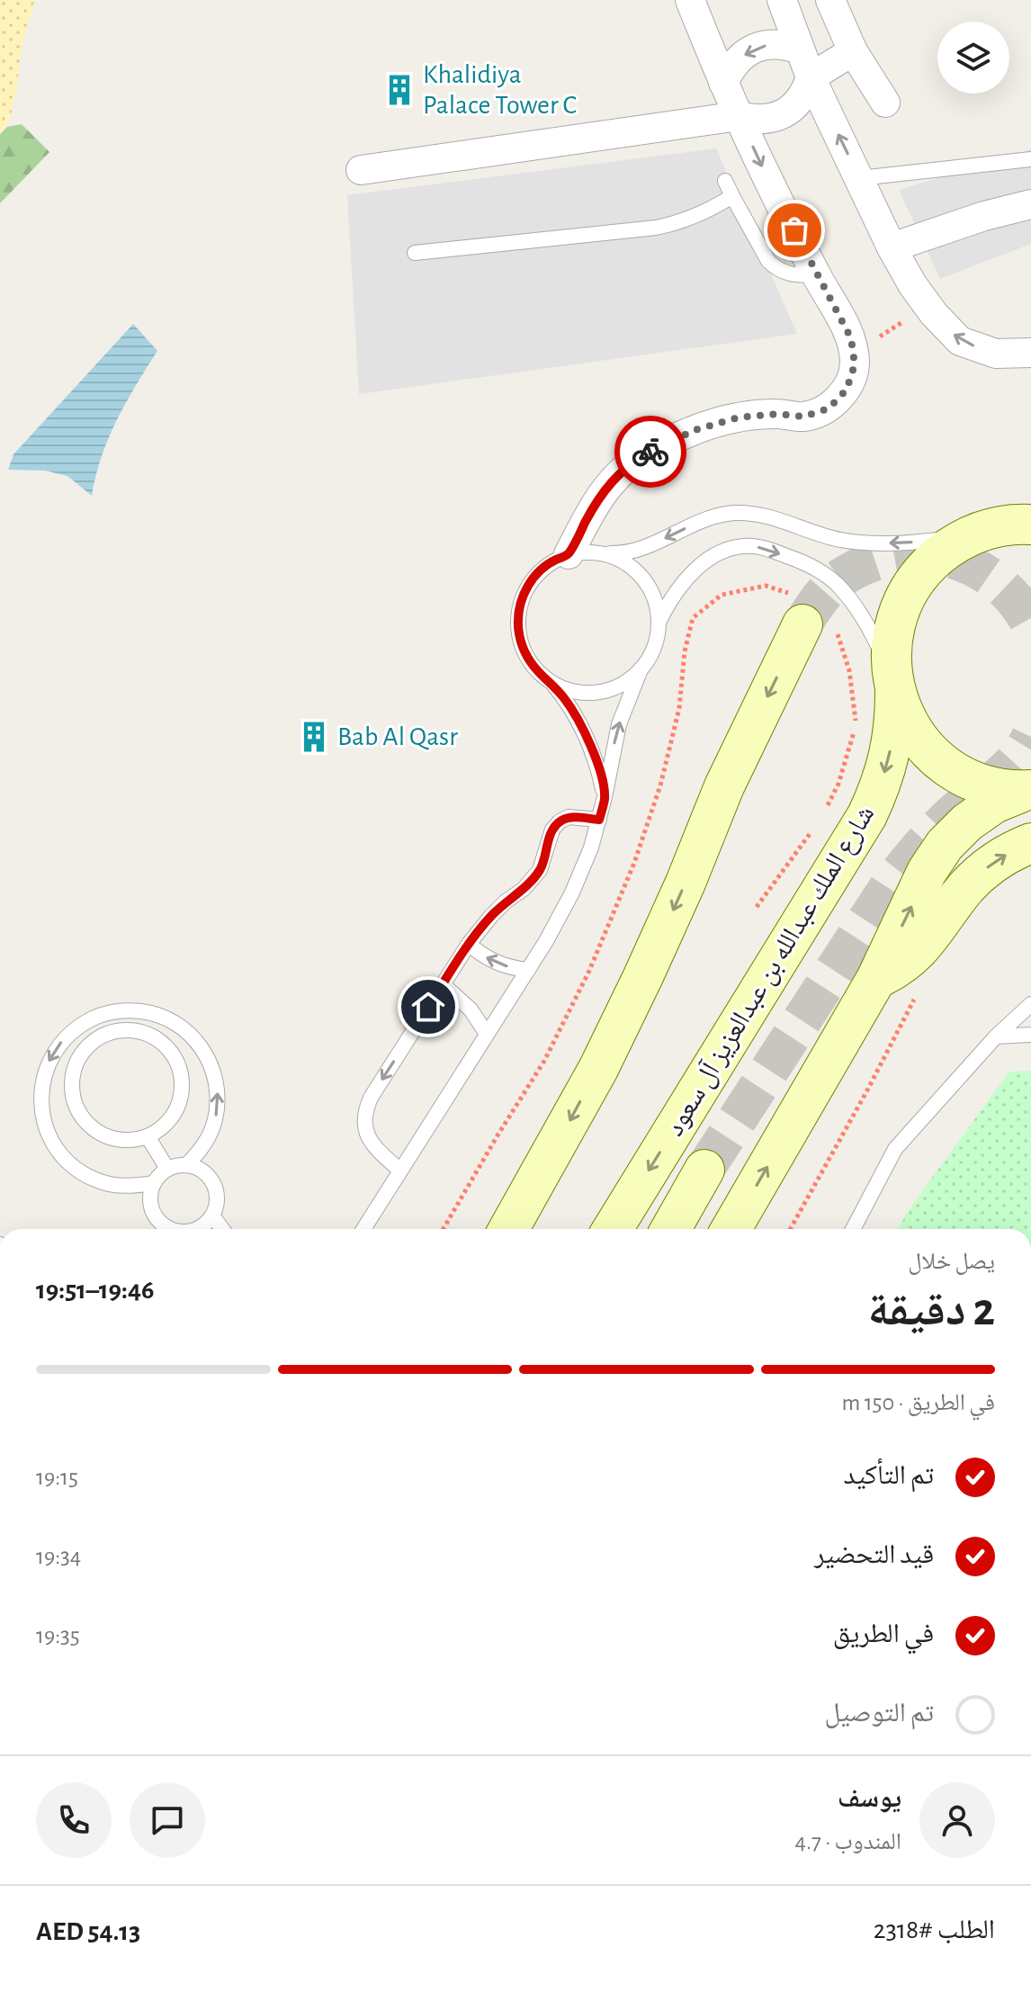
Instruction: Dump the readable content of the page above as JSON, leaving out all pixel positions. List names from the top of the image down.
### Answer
{
  "streets": {
    "street": ["شارع الملك عبدالله بن عبدالعزيز آل سعود"]
  },
  "places": {
    "building": ["Khalidiya Palace Tower C", "Bab Al Qasr"]
  },
  "page": {
    "heading": ["2 دقيقة", "يصل خلال", "19:46–19:51"],
    "panel": [
      "يوسف",
      "المندوب · 4.7",
      "الطلب #2318",
      "AED 54.13"
    ],
    "bar": "في الطريق · 150 m",
    "list": [
      ["تم التأكيد", "19:15"],
      ["قيد التحضير", "19:34"],
      ["في الطريق", "19:35"],
      "تم التوصيل"
    ]
  }
}
